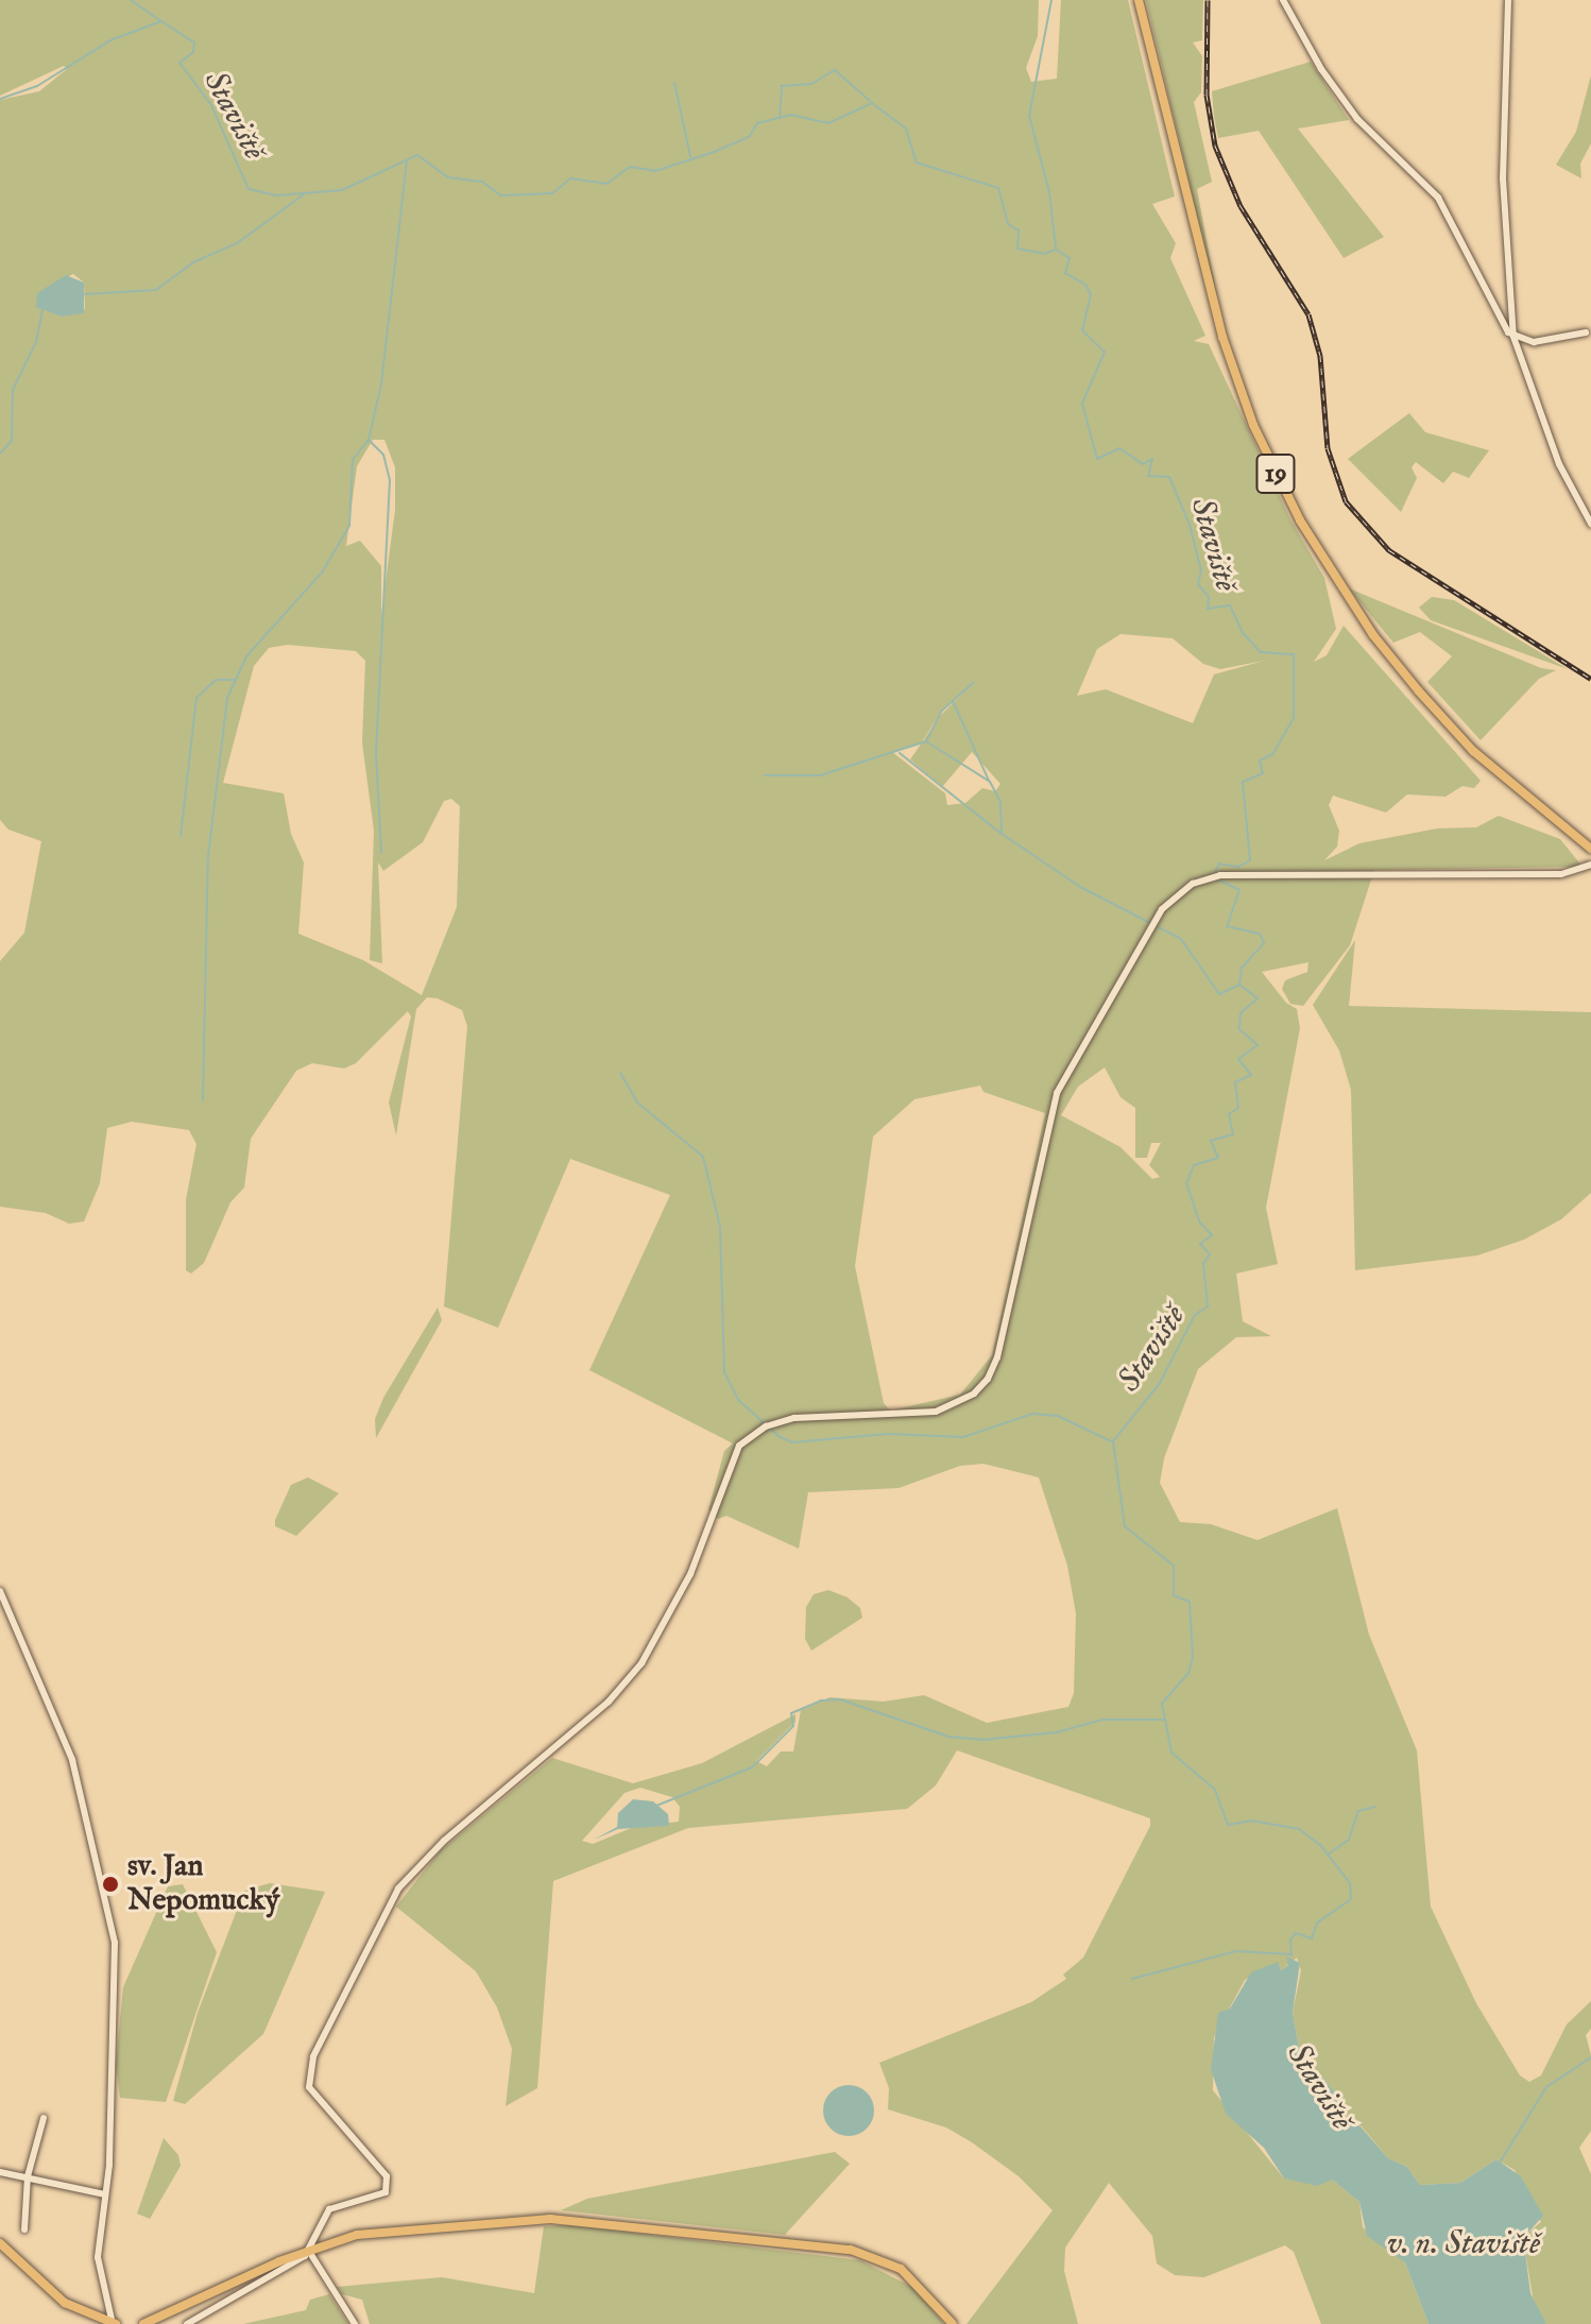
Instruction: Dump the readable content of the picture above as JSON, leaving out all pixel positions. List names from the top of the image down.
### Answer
{
  "streets": {
    "main road": ["19"]
  },
  "water": ["Staviště", "v. n. Staviště"],
  "places": ["sv. Jan Nepomucký"]
}
